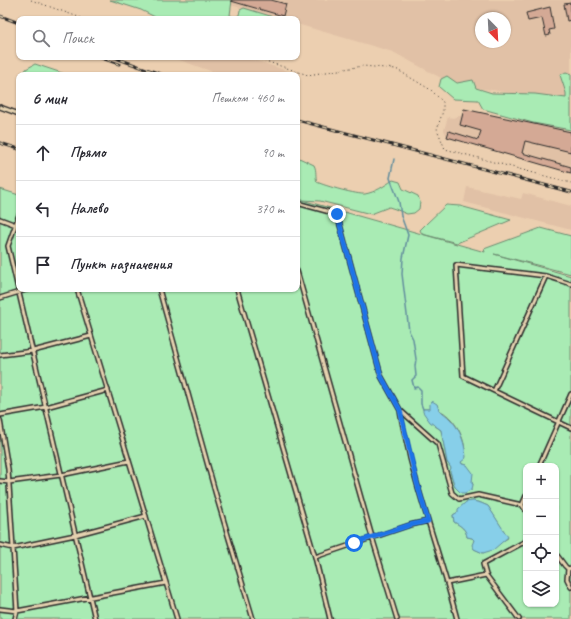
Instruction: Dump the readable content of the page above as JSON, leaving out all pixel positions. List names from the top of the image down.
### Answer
{
  "north": "bottom right",
  "page": {
    "search": "Поиск",
    "heading": ["6 мин", "Пешком · 460 m"],
    "list": [
      ["Прямо", "90 m"],
      ["Налево", "370 m"],
      "Пункт назначения"
    ],
    "map_buttons": ["+", "−"]
  }
}
